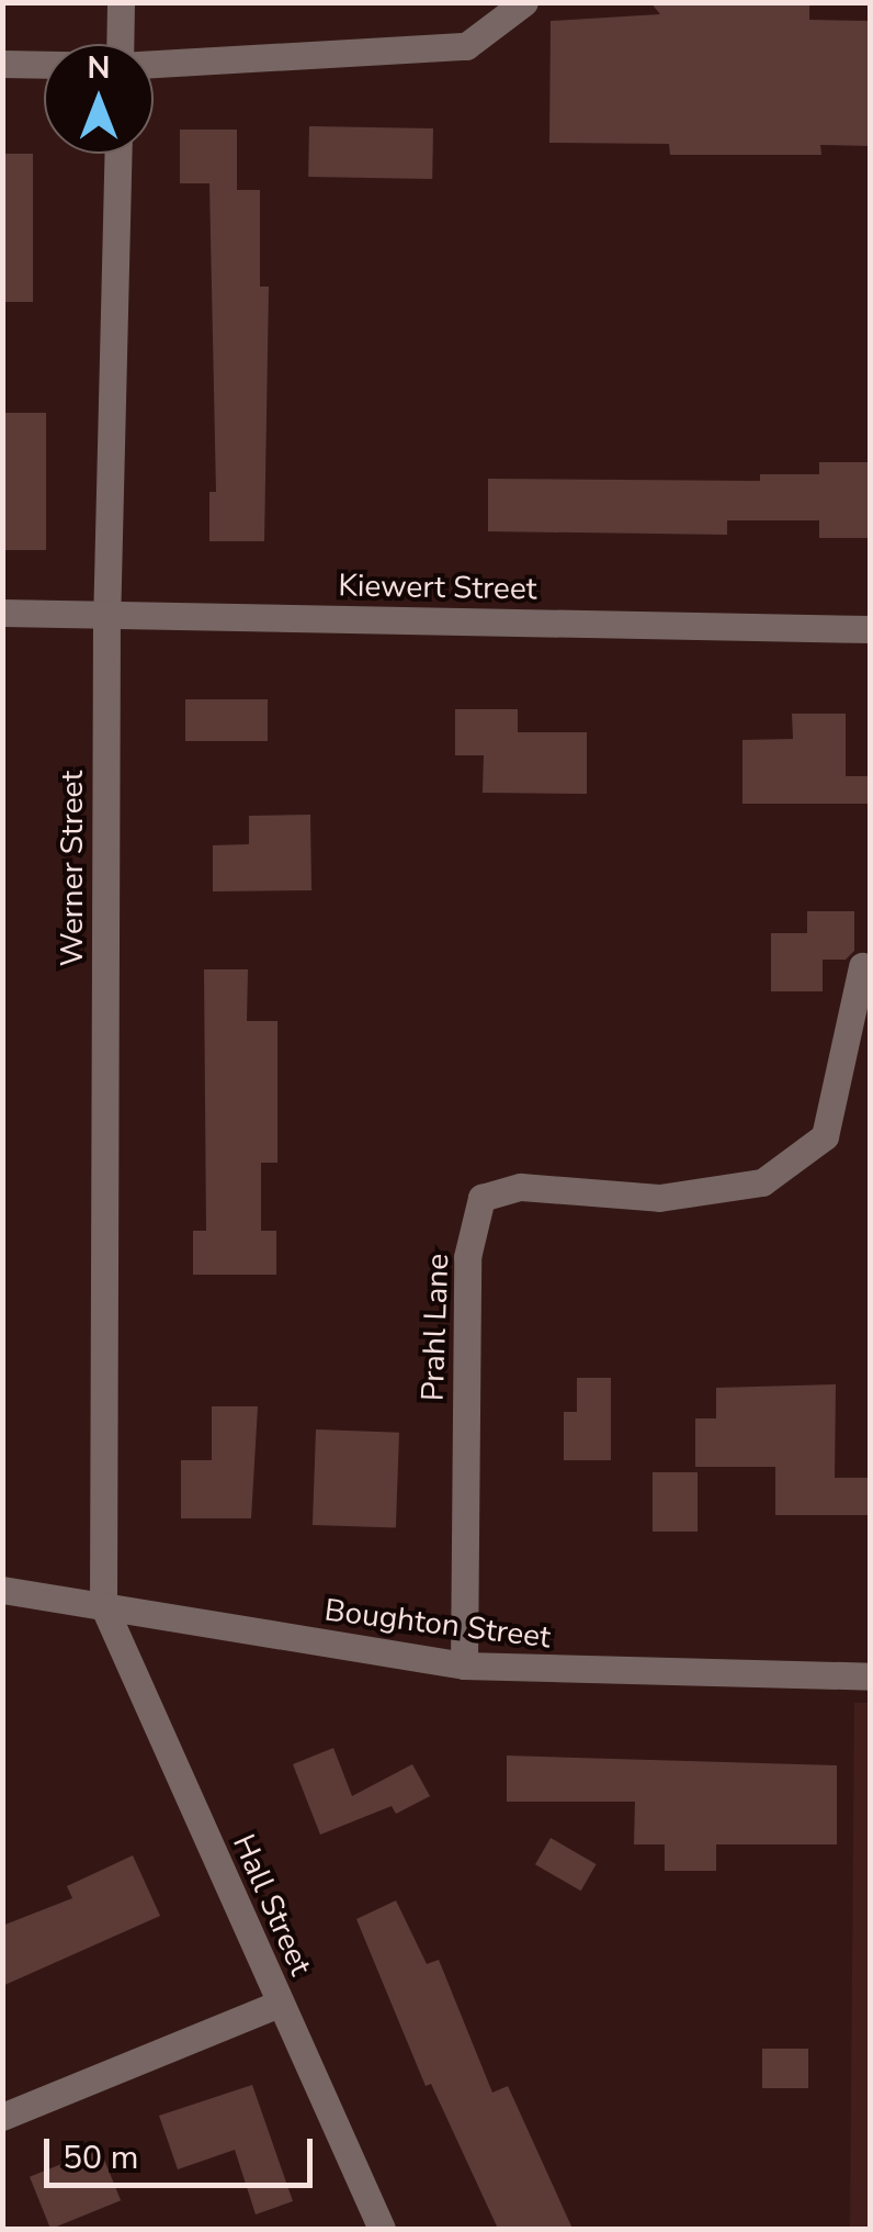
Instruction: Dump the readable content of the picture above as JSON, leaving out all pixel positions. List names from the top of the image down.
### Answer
{
  "streets": {
    "street": [
      "Kiewert Street",
      "Werner Street",
      "Prahl Lane",
      "Boughton Street",
      "Hall Street"
    ]
  },
  "crossings": [
    ["Kiewert Street", "Werner Street"],
    ["Werner Street", "Boughton Street"],
    ["Werner Street", "Hall Street"],
    ["Prahl Lane", "Boughton Street"],
    ["Boughton Street", "Hall Street"]
  ],
  "scale_bar": "50 m",
  "north": "top"
}
